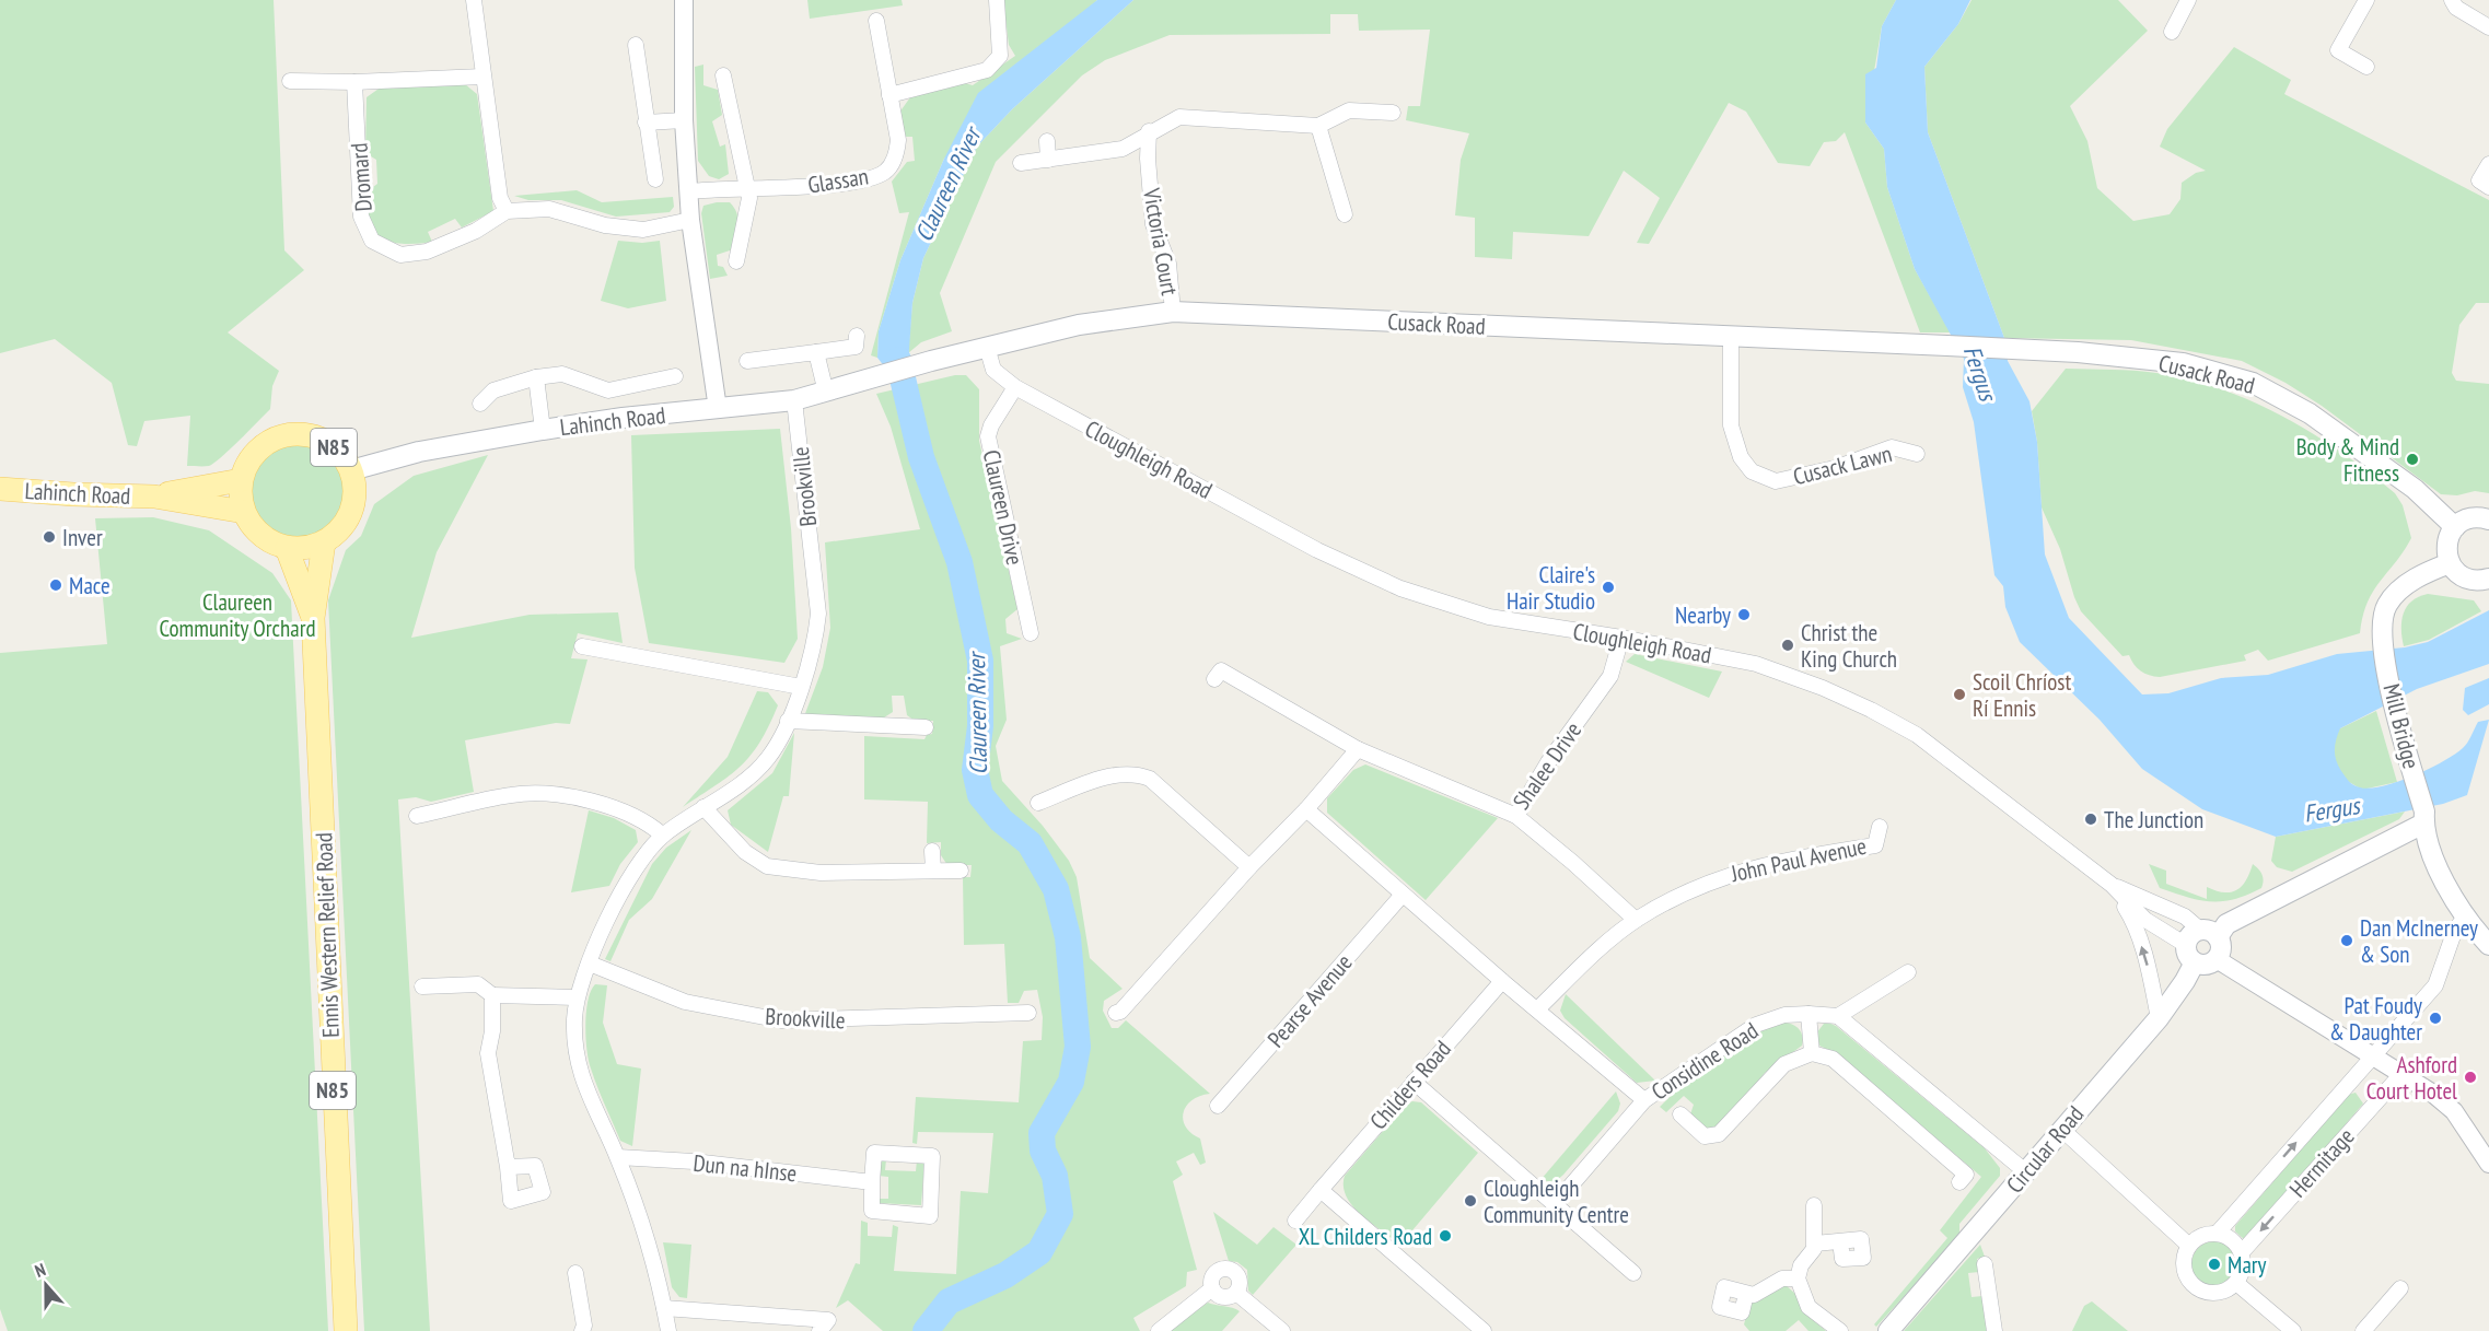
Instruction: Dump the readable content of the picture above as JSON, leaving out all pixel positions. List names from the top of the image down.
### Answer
{
  "streets": {
    "main road": [
      "Cusack Road",
      "Lahinch Road",
      "N85",
      "Mill Bridge",
      "Ennis Western Relief Road",
      "Circular Road"
    ],
    "street": [
      "Dromard",
      "Glassan",
      "Victoria Court",
      "Cloughleigh Road",
      "Cusack Lawn",
      "Brookville",
      "Claureen Drive",
      "Shalee Drive",
      "John Paul Avenue",
      "Pearse Avenue",
      "Considine Road",
      "Childers Road",
      "Hermitage",
      "Dun na hInse"
    ]
  },
  "crossings": [
    ["Victoria Court", "Cusack Road"],
    ["Cusack Road", "Lahinch Road"],
    ["Cusack Road", "Cloughleigh Road"],
    ["Cusack Road", "Cusack Lawn"],
    ["Lahinch Road", "N85"],
    ["Lahinch Road", "Brookville"],
    ["Lahinch Road", "Ennis Western Relief Road"],
    ["N85", "Ennis Western Relief Road"],
    ["Cloughleigh Road", "Claureen Drive"],
    ["Cloughleigh Road", "Shalee Drive"],
    ["Cloughleigh Road", "Circular Road"],
    ["Mill Bridge", "Hermitage"],
    ["John Paul Avenue", "Considine Road"],
    ["Considine Road", "Childers Road"]
  ],
  "water": ["Claureen River", "Fergus"],
  "parks": ["Claureen Community Orchard"],
  "places": [
    "Body & Mind Fitness",
    "Inver",
    "Mace",
    "Claire's Hair Studio",
    "Nearby",
    "Christ the King Church",
    "Scoil Chríost Rí Ennis",
    "The Junction",
    "Dan McInerney & Son",
    "Pat Foudy & Daughter",
    "Ashford Court Hotel",
    "Cloughleigh Community Centre",
    "XL Childers Road",
    "Mary"
  ],
  "north": "top"
}
